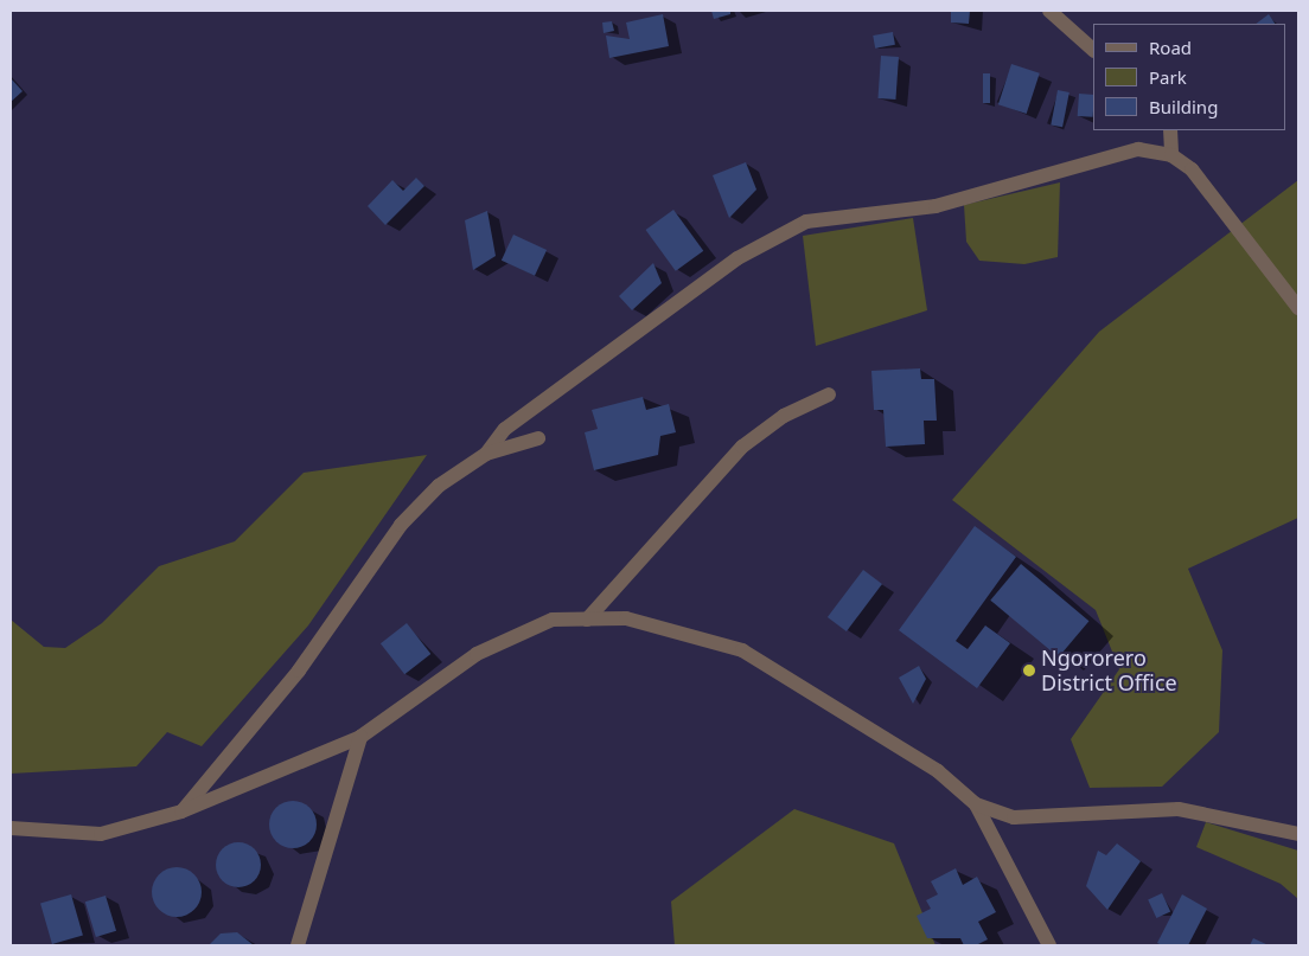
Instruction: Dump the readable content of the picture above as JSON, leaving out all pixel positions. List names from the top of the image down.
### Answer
{
  "places": ["Ngororero District Office"],
  "legend": ["Road", "Park", "Building"]
}
